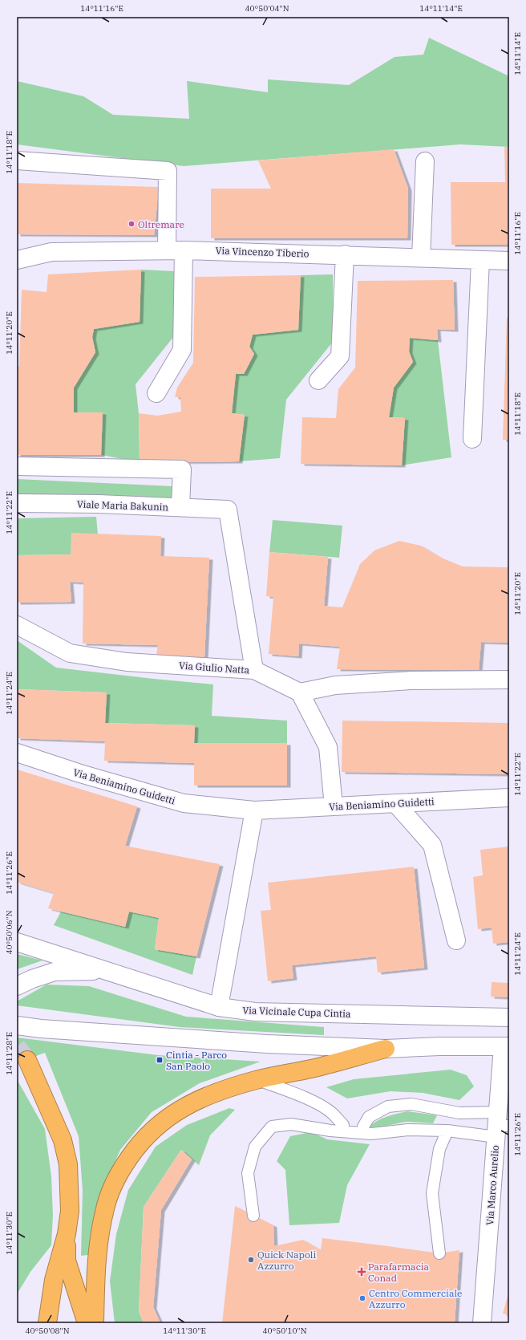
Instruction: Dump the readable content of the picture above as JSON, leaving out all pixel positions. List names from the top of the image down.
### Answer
{
  "streets": {
    "street": [
      "Via Vincenzo Tiberio",
      "Viale Maria Bakunin",
      "Via Giulio Natta",
      "Via Beniamino Guidetti",
      "Via Vicinale Cupa Cintia",
      "Via Marco Aurelio"
    ]
  },
  "crossings": [
    ["Viale Maria Bakunin", "Via Giulio Natta"]
  ],
  "places": {
    "other": ["Oltremare", "Quick Napoli Azzurro", "Centro Commerciale Azzurro"],
    "transit": ["Cintia - Parco San Paolo"],
    "health": ["Parafarmacia Conad"]
  },
  "coordinates": [
    "14°11'16\"E",
    "40°50'04\"N",
    "14°11'14\"E",
    "14°11'18\"E",
    "14°11'20\"E",
    "14°11'22\"E",
    "14°11'24\"E",
    "14°11'26\"E",
    "40°50'06\"N",
    "14°11'28\"E",
    "14°11'30\"E",
    "40°50'08\"N",
    "40°50'10\"N"
  ]
}
